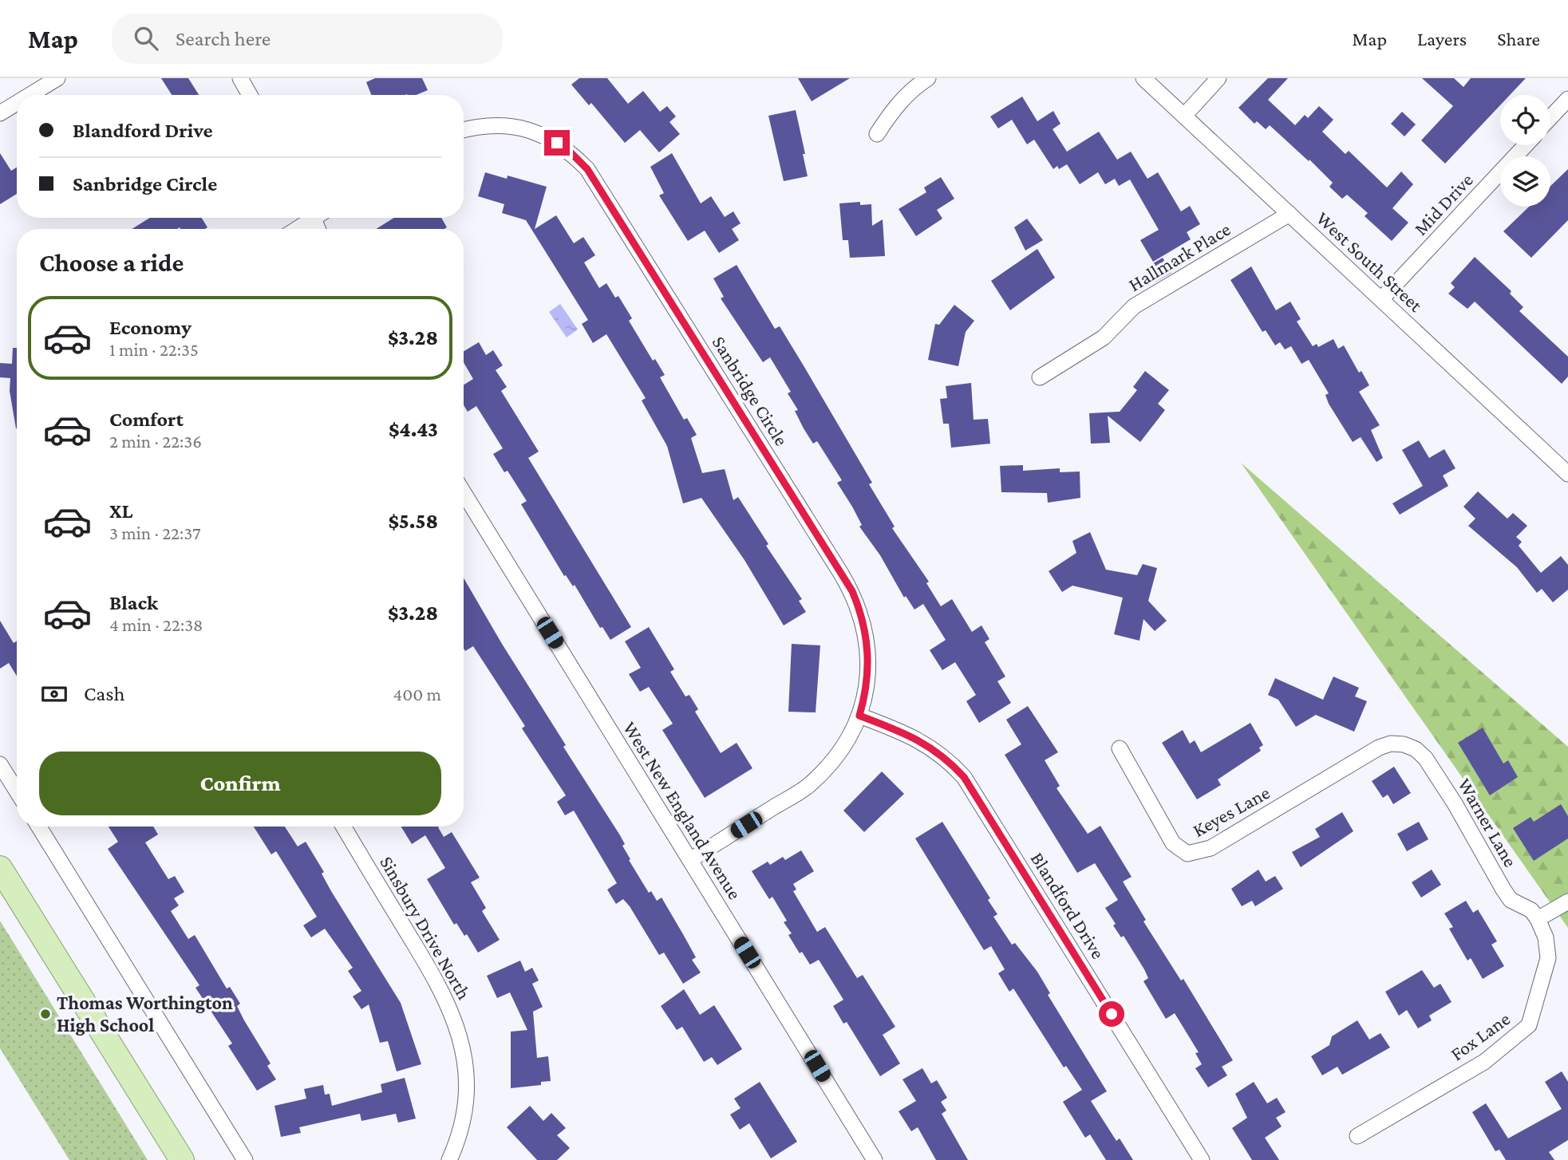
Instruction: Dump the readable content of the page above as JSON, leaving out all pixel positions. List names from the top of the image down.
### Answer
{
  "streets": {
    "street": [
      "Mid Drive",
      "Hallmark Place",
      "West South Street",
      "Sanbridge Circle",
      "West New England Avenue",
      "Keyes Lane",
      "Warner Lane",
      "Blandford Drive",
      "Sinsbury Drive North",
      "Fox Lane"
    ]
  },
  "crossings": [
    ["Mid Drive", "West South Street"],
    ["Hallmark Place", "West South Street"],
    ["Sanbridge Circle", "West New England Avenue"],
    ["Sanbridge Circle", "Blandford Drive"],
    ["Keyes Lane", "Warner Lane"],
    ["Warner Lane", "Fox Lane"]
  ],
  "places": ["Thomas Worthington High School"],
  "page": {
    "header": "Map",
    "search": "Search here",
    "nav": ["Map", "Layers", "Share"],
    "banner": ["Blandford Drive", "Sanbridge Circle"],
    "heading": "Choose a ride",
    "list": [
      {
        "name": "Economy",
        "note": "1 min · 22:35",
        "value": "$3.28"
      },
      {
        "name": "Comfort",
        "note": "2 min · 22:36",
        "value": "$4.43"
      },
      {
        "name": "XL",
        "note": "3 min · 22:37",
        "value": "$5.58"
      },
      {
        "name": "Black",
        "note": "4 min · 22:38",
        "value": "$3.28"
      }
    ],
    "pay": ["Cash", "400 m"],
    "buttons": "Confirm"
  }
}
